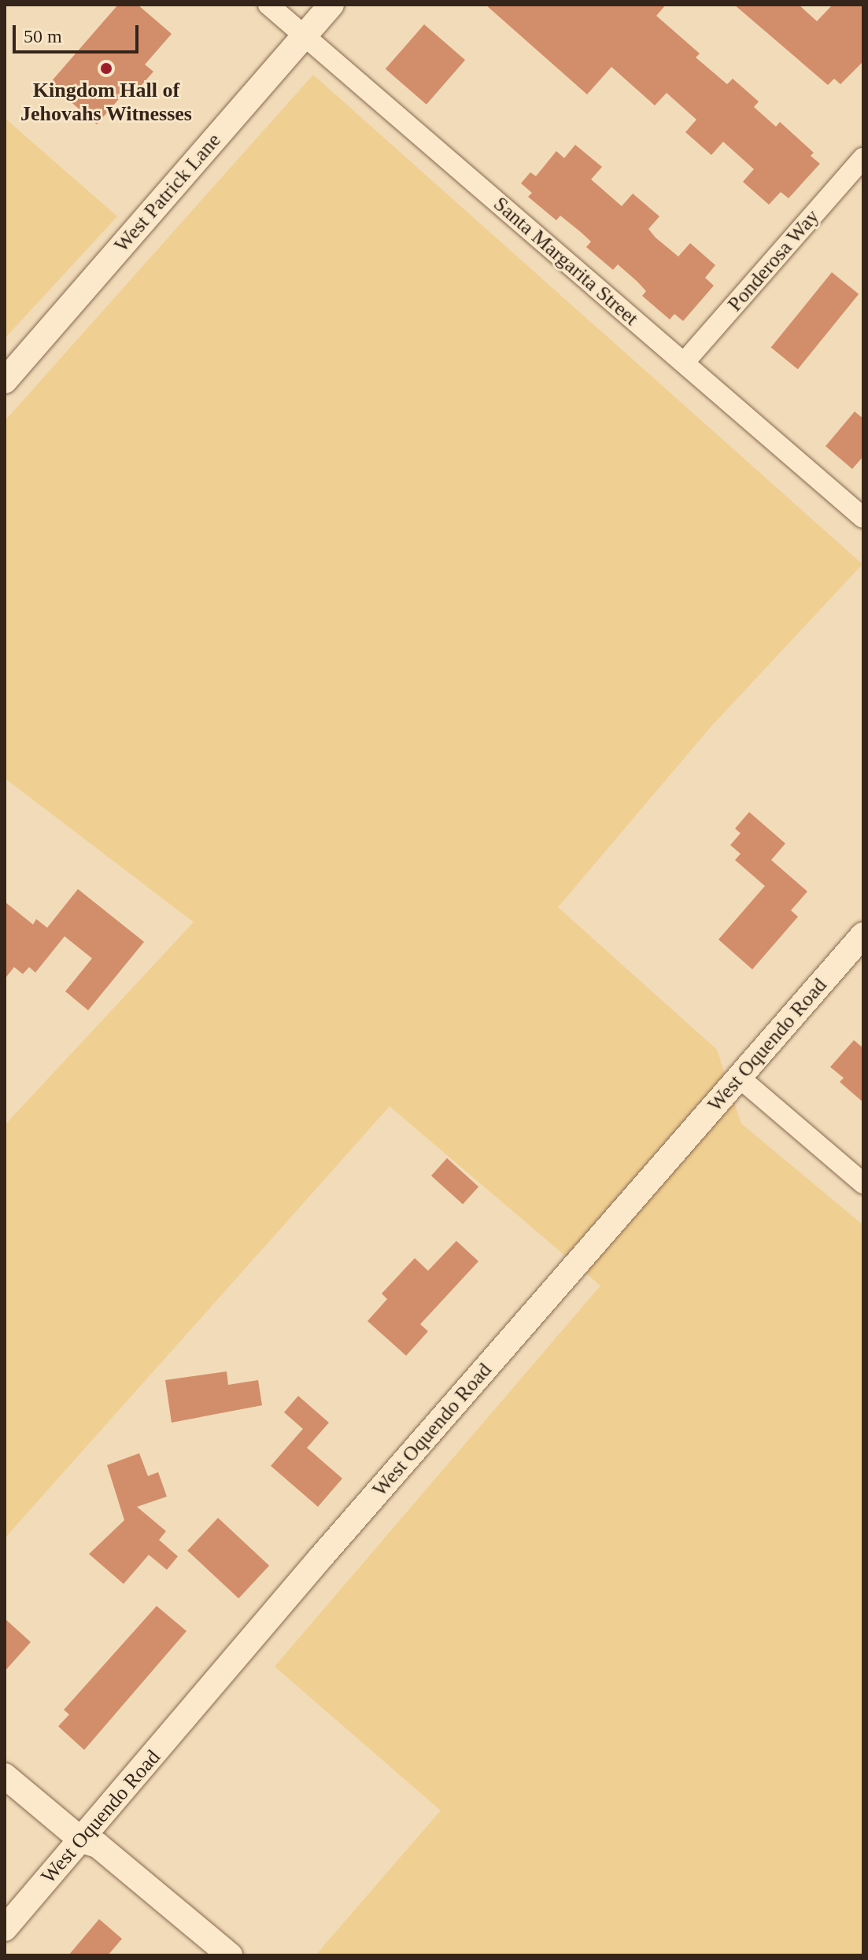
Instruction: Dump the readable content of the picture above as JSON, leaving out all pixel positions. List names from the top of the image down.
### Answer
{
  "streets": {
    "street": [
      "West Patrick Lane",
      "Ponderosa Way",
      "Santa Margarita Street",
      "West Oquendo Road"
    ]
  },
  "crossings": [
    ["West Patrick Lane", "Santa Margarita Street"],
    ["Ponderosa Way", "Santa Margarita Street"]
  ],
  "places": ["Kingdom Hall of Jehovahs Witnesses"],
  "scale_bar": "50 m"
}
